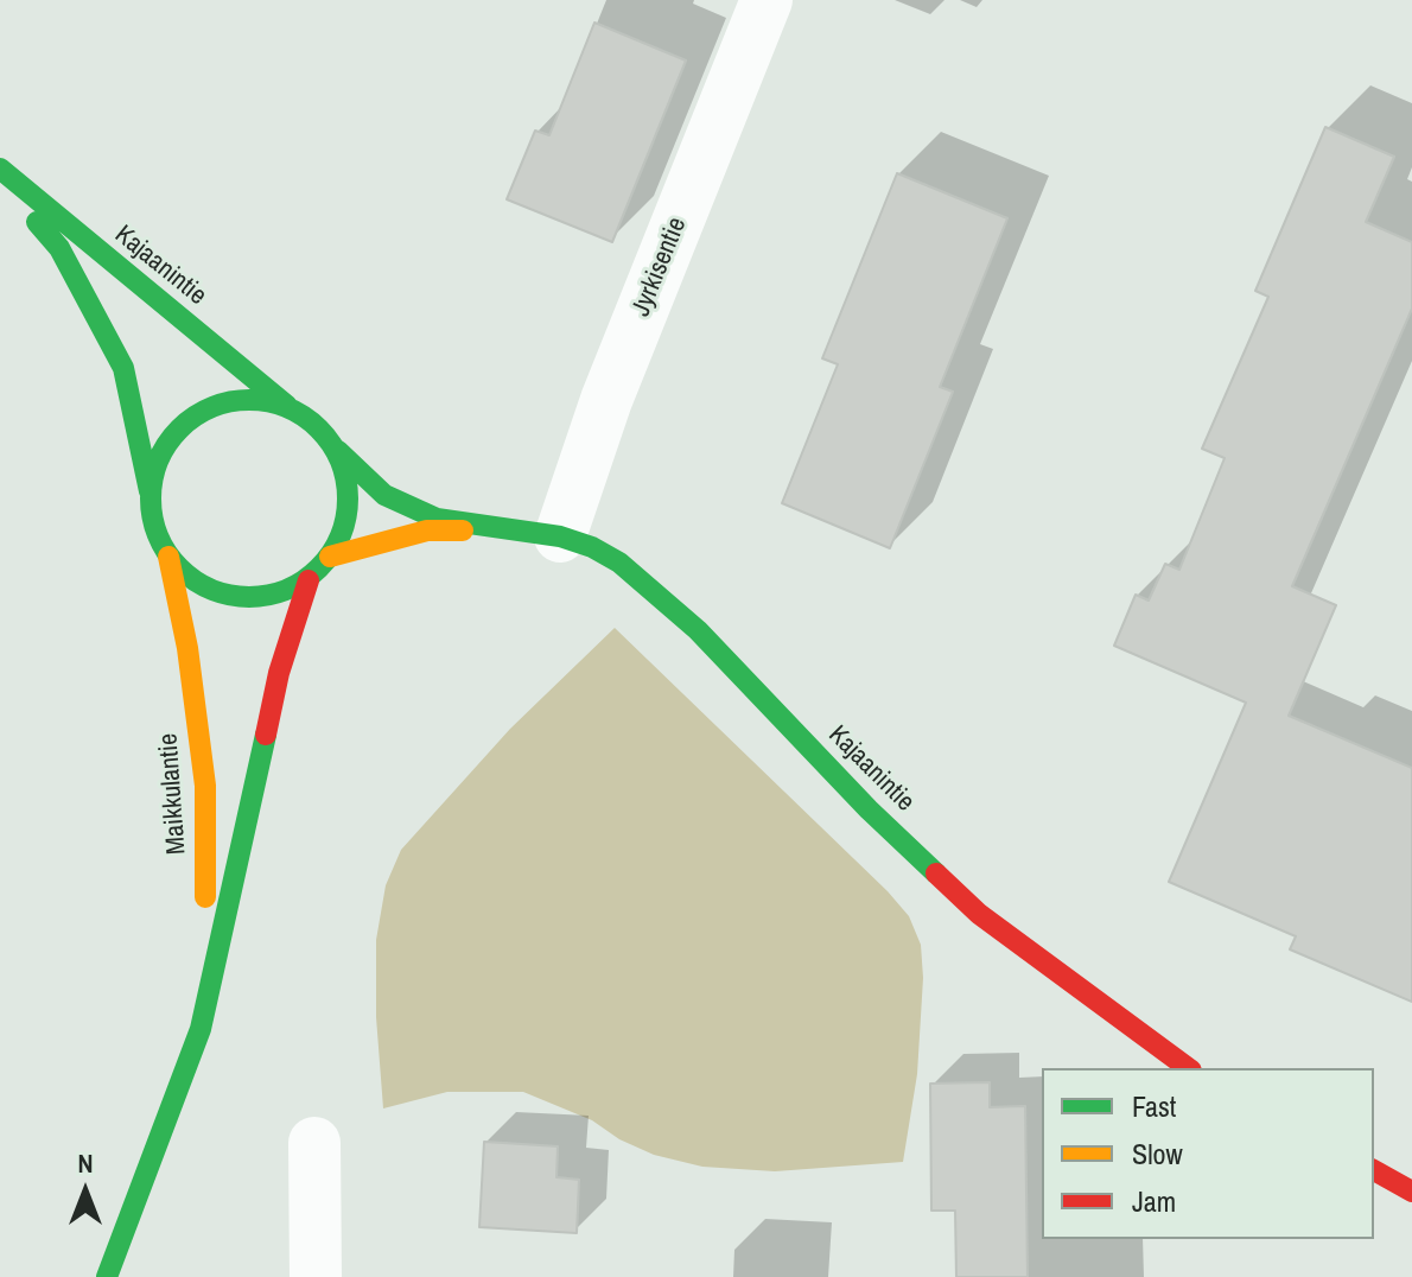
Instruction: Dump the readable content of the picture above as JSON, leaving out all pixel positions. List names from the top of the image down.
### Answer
{
  "streets": {
    "main road": ["Kajaanintie", "Maikkulantie"],
    "street": ["Jyrkisentie"]
  },
  "crossings": [
    ["Kajaanintie", "Jyrkisentie"],
    ["Kajaanintie", "Maikkulantie"]
  ],
  "legend": ["Fast", "Slow", "Jam"],
  "north": "top"
}
